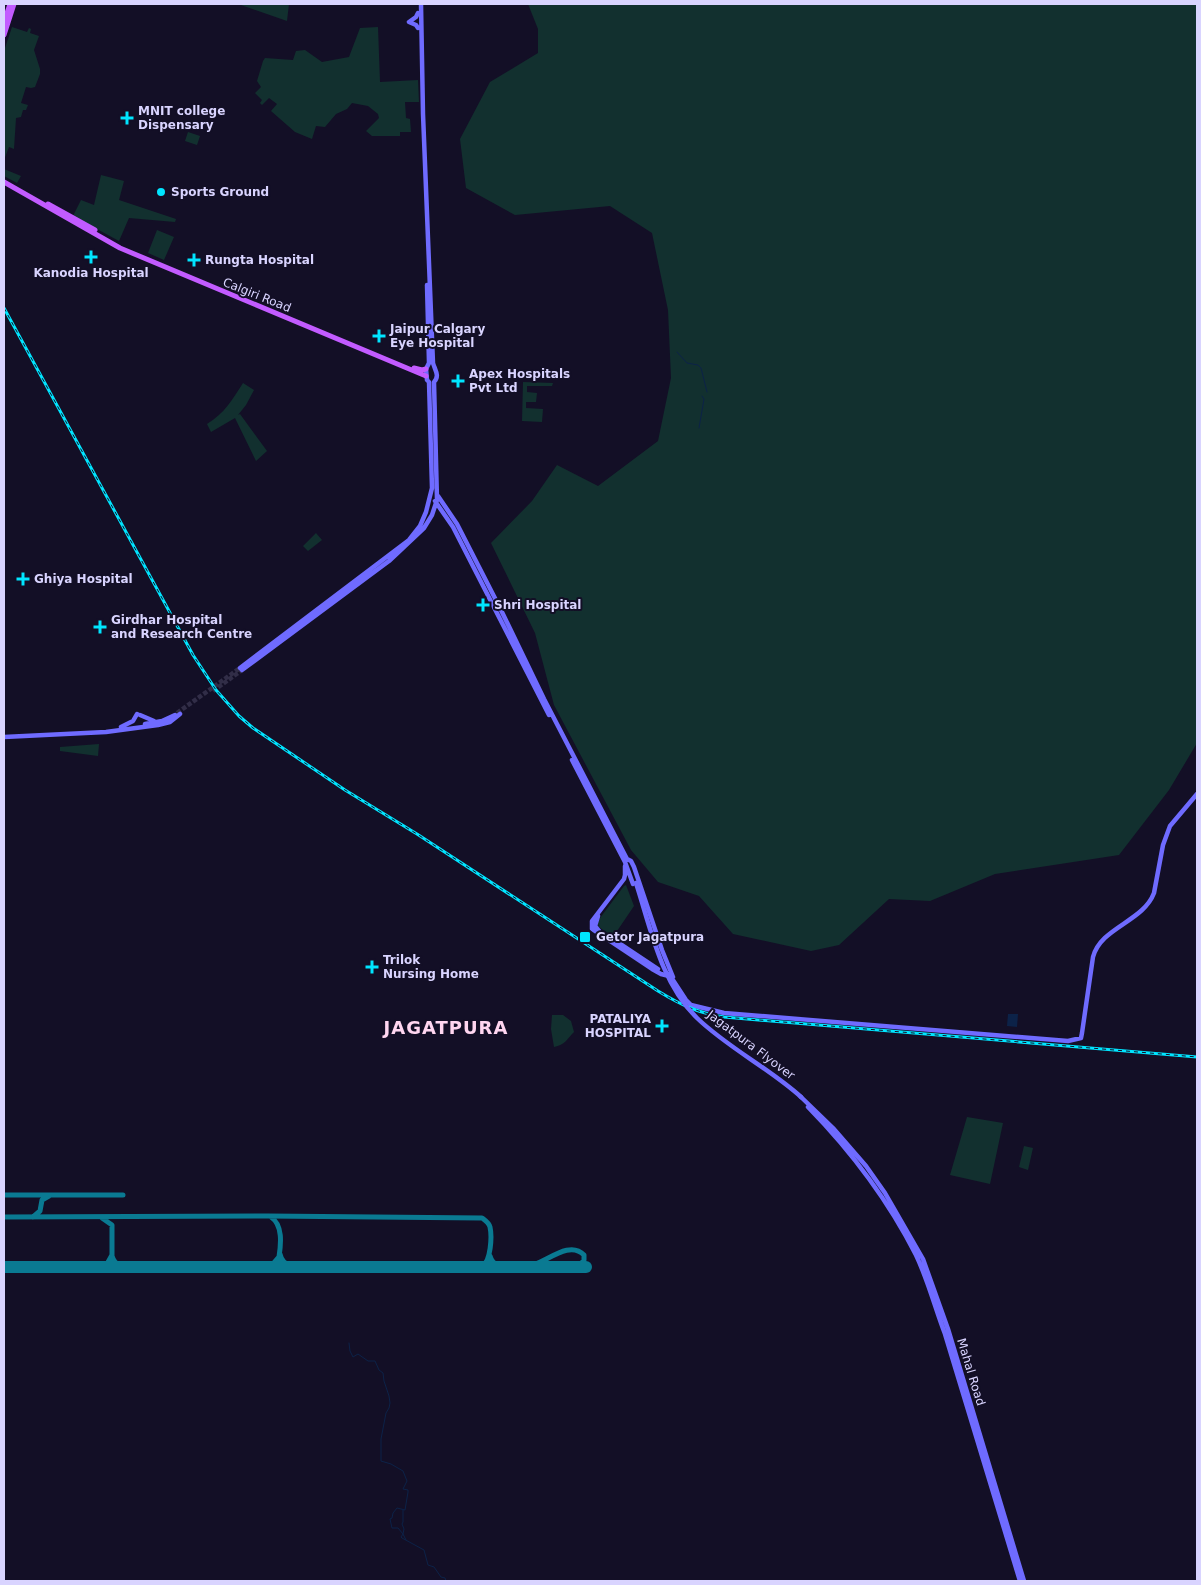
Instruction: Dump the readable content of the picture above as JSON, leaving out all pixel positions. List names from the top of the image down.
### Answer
{
  "streets": {
    "main road": ["Calgiri Road", "Jagatpura Flyover", "Mahal Road"]
  },
  "crossings": [
    ["Jagatpura Flyover", "Mahal Road"]
  ],
  "districts": ["JAGATPURA"],
  "places": {
    "health": [
      "MNIT college Dispensary",
      "Kanodia Hospital",
      "Rungta Hospital",
      "Jaipur Calgary Eye Hospital",
      "Apex Hospitals Pvt Ltd",
      "Ghiya Hospital",
      "Shri Hospital",
      "Girdhar Hospital and Research Centre",
      "Trilok Nursing Home",
      "PATALIYA HOSPITAL"
    ],
    "other": ["Sports Ground"],
    "transit": ["Getor Jagatpura"]
  }
}
